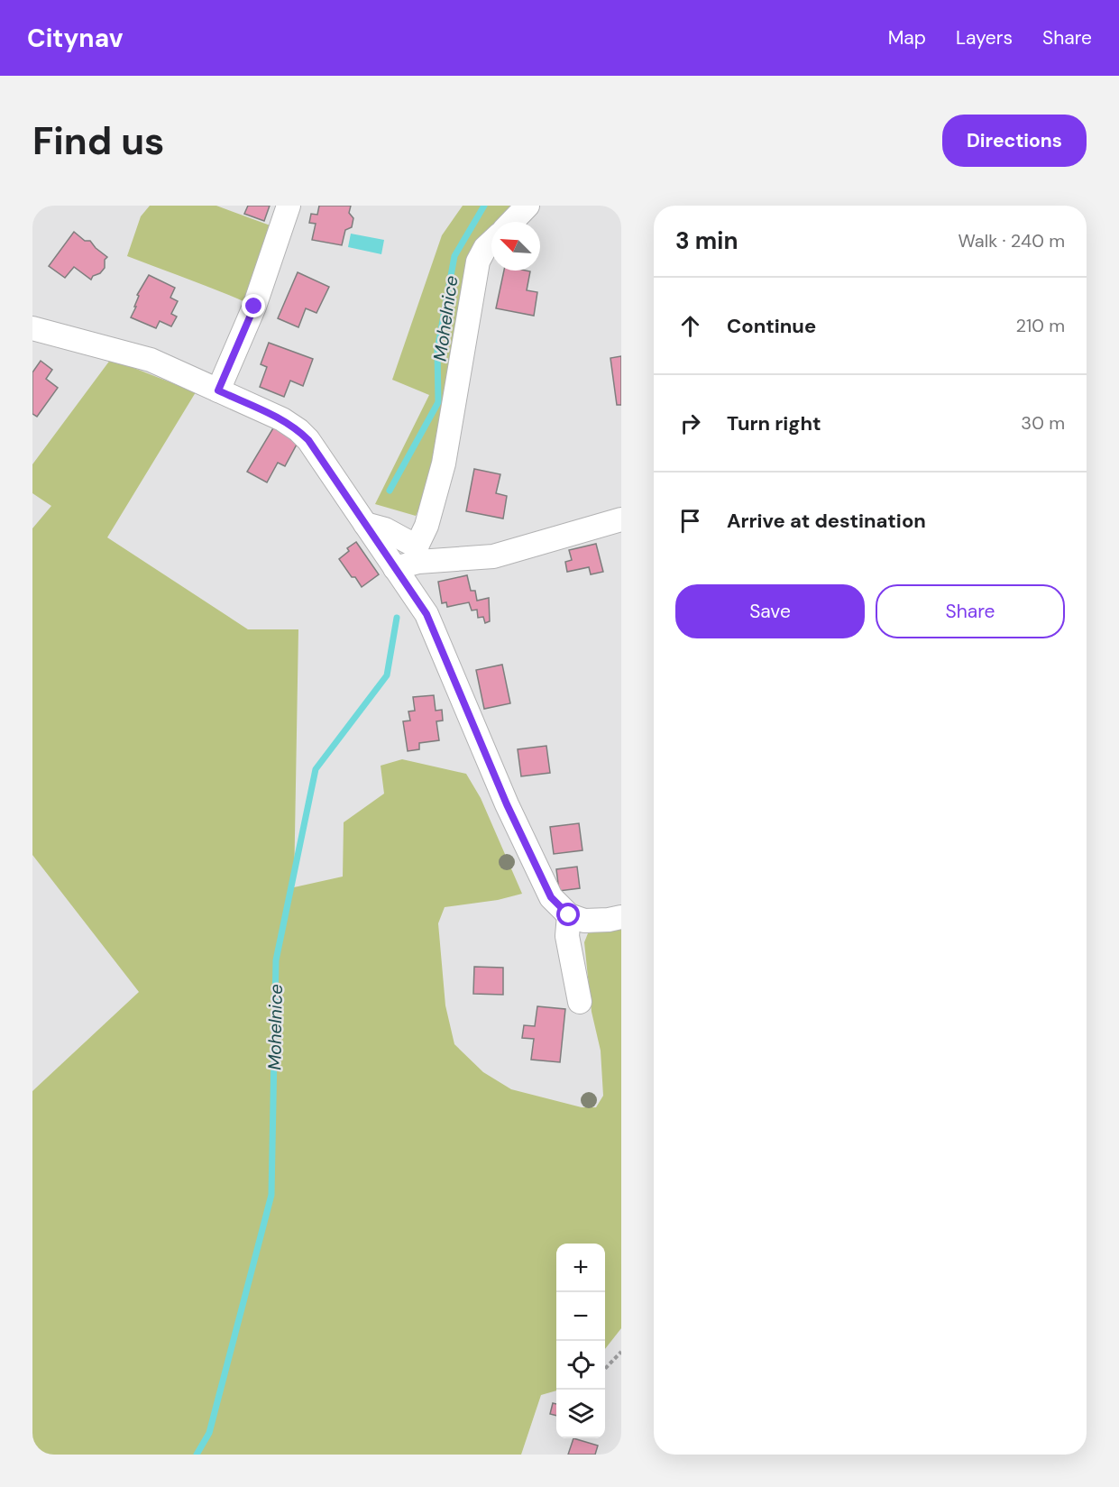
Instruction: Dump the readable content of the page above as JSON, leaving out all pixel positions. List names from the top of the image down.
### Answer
{
  "water": ["Mohelnice"],
  "north": "top left",
  "page": {
    "header": "Citynav",
    "nav": ["Map", "Layers", "Share"],
    "buttons": [
      "Directions",
      ["Save", "Share"]
    ],
    "title": "Find us",
    "heading": ["3 min", "Walk · 240 m"],
    "list": [
      ["Continue", "210 m"],
      ["Turn right", "30 m"],
      "Arrive at destination"
    ],
    "map_buttons": ["+", "−"]
  }
}
